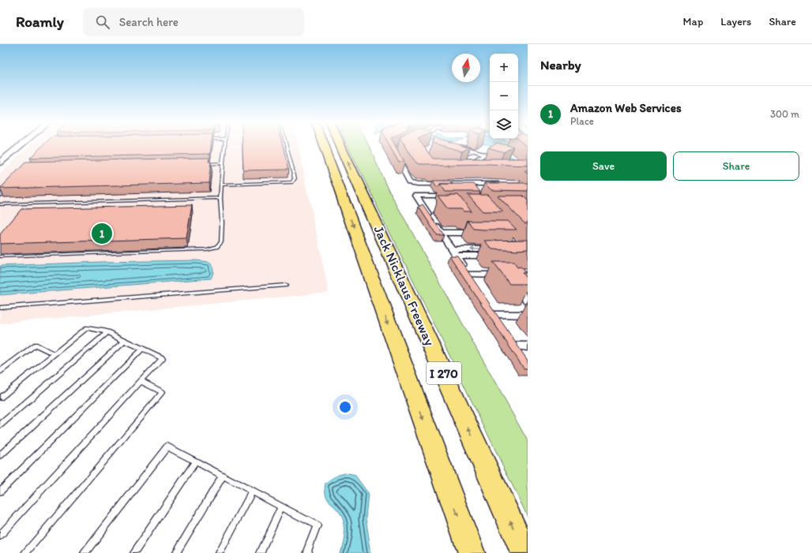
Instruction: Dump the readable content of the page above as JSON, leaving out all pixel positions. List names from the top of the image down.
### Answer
{
  "streets": {
    "highway": ["Jack Nicklaus Freeway", "I 270"]
  },
  "north": "top",
  "page": {
    "header": "Roamly",
    "search": "Search here",
    "nav": ["Map", "Layers", "Share"],
    "heading": "Nearby",
    "map_buttons": ["+", "−"],
    "list": [
      {
        "mark": "1",
        "name": "Amazon Web Services",
        "note": "Place",
        "value": "300 m"
      }
    ],
    "buttons": ["Save", "Share"],
    "pins": "1"
  }
}
